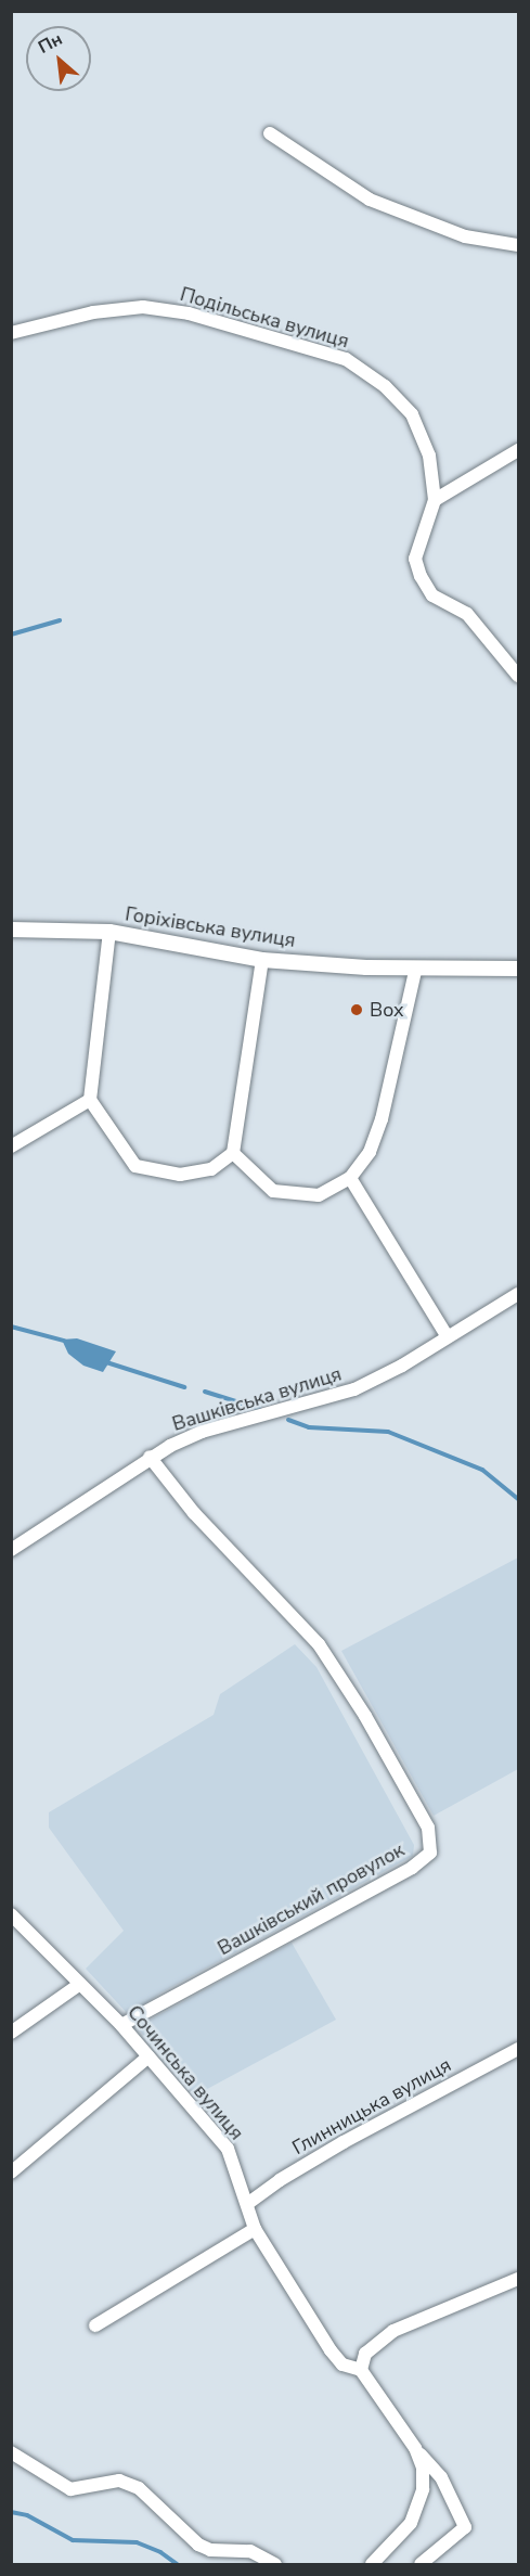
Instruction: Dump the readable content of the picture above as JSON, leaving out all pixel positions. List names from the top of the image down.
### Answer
{
  "streets": {
    "street": [
      "Подільська вулиця",
      "Горіхівська вулиця",
      "Вашківська вулиця",
      "Вашківський провулок",
      "Сочинська вулиця",
      "Глинницька вулиця"
    ]
  },
  "crossings": [
    ["Вашківська вулиця", "Вашківський провулок"],
    ["Вашківський провулок", "Сочинська вулиця"],
    ["Сочинська вулиця", "Глинницька вулиця"]
  ],
  "places": ["Box"],
  "north": "top left"
}
